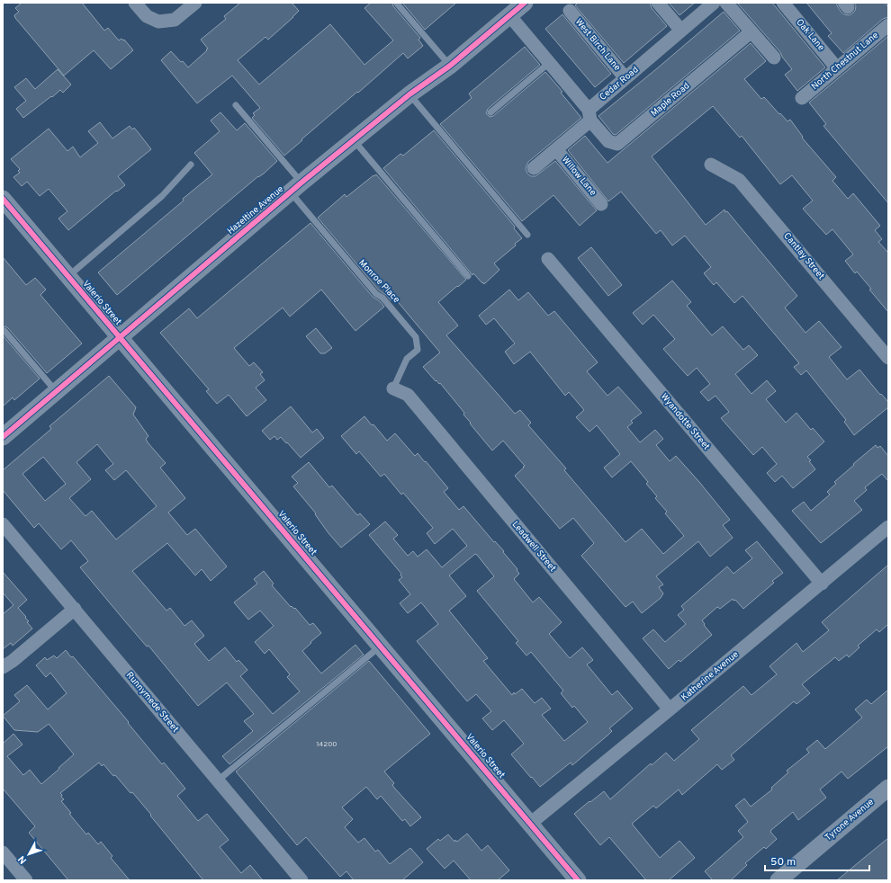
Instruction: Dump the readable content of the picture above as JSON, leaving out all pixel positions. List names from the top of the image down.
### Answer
{
  "streets": {
    "street": [
      "Oak Lane",
      "West Birch Lane",
      "North Chestnut Lane",
      "Cedar Road",
      "Maple Road",
      "Willow Lane",
      "Hazeltine Avenue",
      "Cantlay Street",
      "Valerio Street",
      "Wyandotte Street",
      "Leadwell Street",
      "Katherine Avenue",
      "Runnymede Street",
      "Tyrone Avenue"
    ],
    "lane": ["Monroe Place"]
  },
  "crossings": [
    ["Oak Lane", "North Chestnut Lane"],
    ["West Birch Lane", "Cedar Road"],
    ["Cedar Road", "Maple Road"],
    ["Cedar Road", "Willow Lane"],
    ["Maple Road", "Hazeltine Avenue"],
    ["Hazeltine Avenue", "Monroe Place"],
    ["Hazeltine Avenue", "Valerio Street"],
    ["Monroe Place", "Leadwell Street"],
    ["Valerio Street", "Katherine Avenue"],
    ["Wyandotte Street", "Katherine Avenue"],
    ["Leadwell Street", "Katherine Avenue"]
  ],
  "house_numbers": ["14200"],
  "scale_bar": "50 m",
  "north": "bottom left"
}
